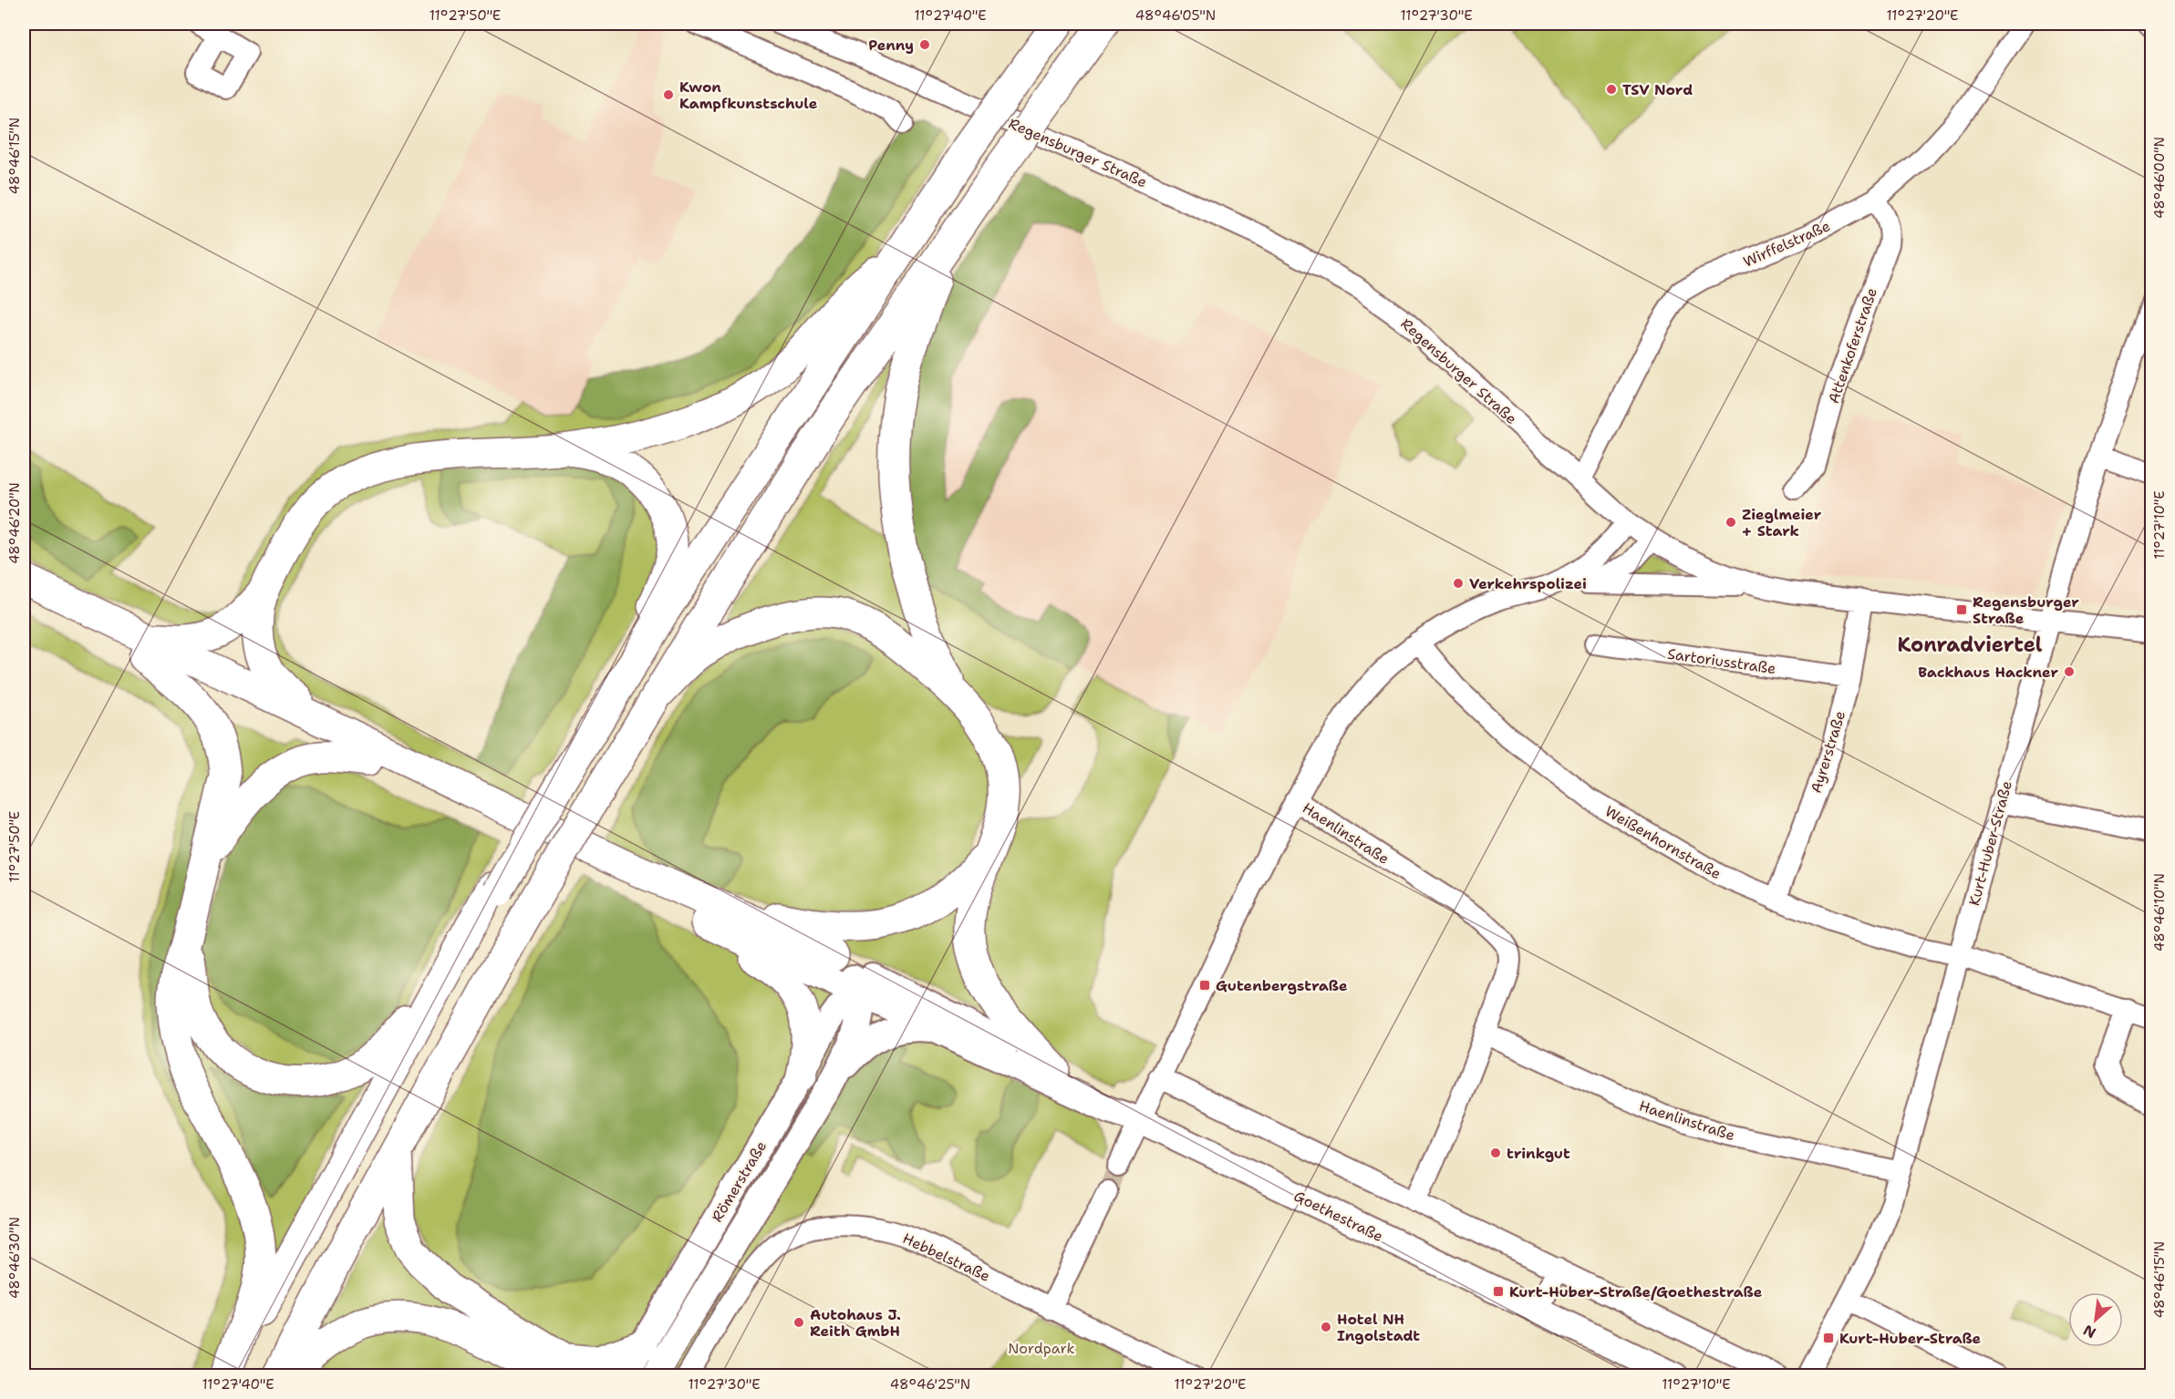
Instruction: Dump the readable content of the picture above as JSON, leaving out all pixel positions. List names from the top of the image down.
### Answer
{
  "streets": {
    "main road": ["Römerstraße", "Goethestraße"],
    "street": [
      "Regensburger Straße",
      "Wirffelstraße",
      "Attenkoferstraße",
      "Sartoriusstraße",
      "Ayrerstraße",
      "Haenlinstraße",
      "Weißenhornstraße",
      "Kurt-Huber-Straße",
      "Hebbelstraße"
    ]
  },
  "crossings": [
    ["Regensburger Straße", "Wirffelstraße"],
    ["Regensburger Straße", "Ayrerstraße"],
    ["Regensburger Straße", "Kurt-Huber-Straße"],
    ["Wirffelstraße", "Attenkoferstraße"],
    ["Sartoriusstraße", "Ayrerstraße"],
    ["Ayrerstraße", "Weißenhornstraße"],
    ["Haenlinstraße", "Kurt-Huber-Straße"],
    ["Weißenhornstraße", "Kurt-Huber-Straße"]
  ],
  "districts": ["Konradviertel"],
  "parks": ["Nordpark"],
  "places": {
    "other": [
      "Penny",
      "TSV Nord",
      "Kwon Kampfkunstschule",
      "Zieglmeier + Stark",
      "Verkehrspolizei",
      "Backhaus Hackner",
      "trinkgut",
      "Autohaus J. Reith GmbH",
      "Hotel NH Ingolstadt"
    ],
    "transit": [
      "Regensburger Straße",
      "Gutenbergstraße",
      "Kurt-Huber-Straße/Goethestraße",
      "Kurt-Huber-Straße"
    ]
  },
  "north": "bottom left",
  "coordinates": [
    "11°27'50\"E",
    "11°27'40\"E",
    "48°46'05\"N",
    "11°27'30\"E",
    "11°27'20\"E",
    "48°46'15\"N",
    "48°46'00\"N",
    "48°46'20\"N",
    "11°27'10\"E",
    "48°46'10\"N",
    "48°46'30\"N",
    "48°46'25\"N"
  ]
}
